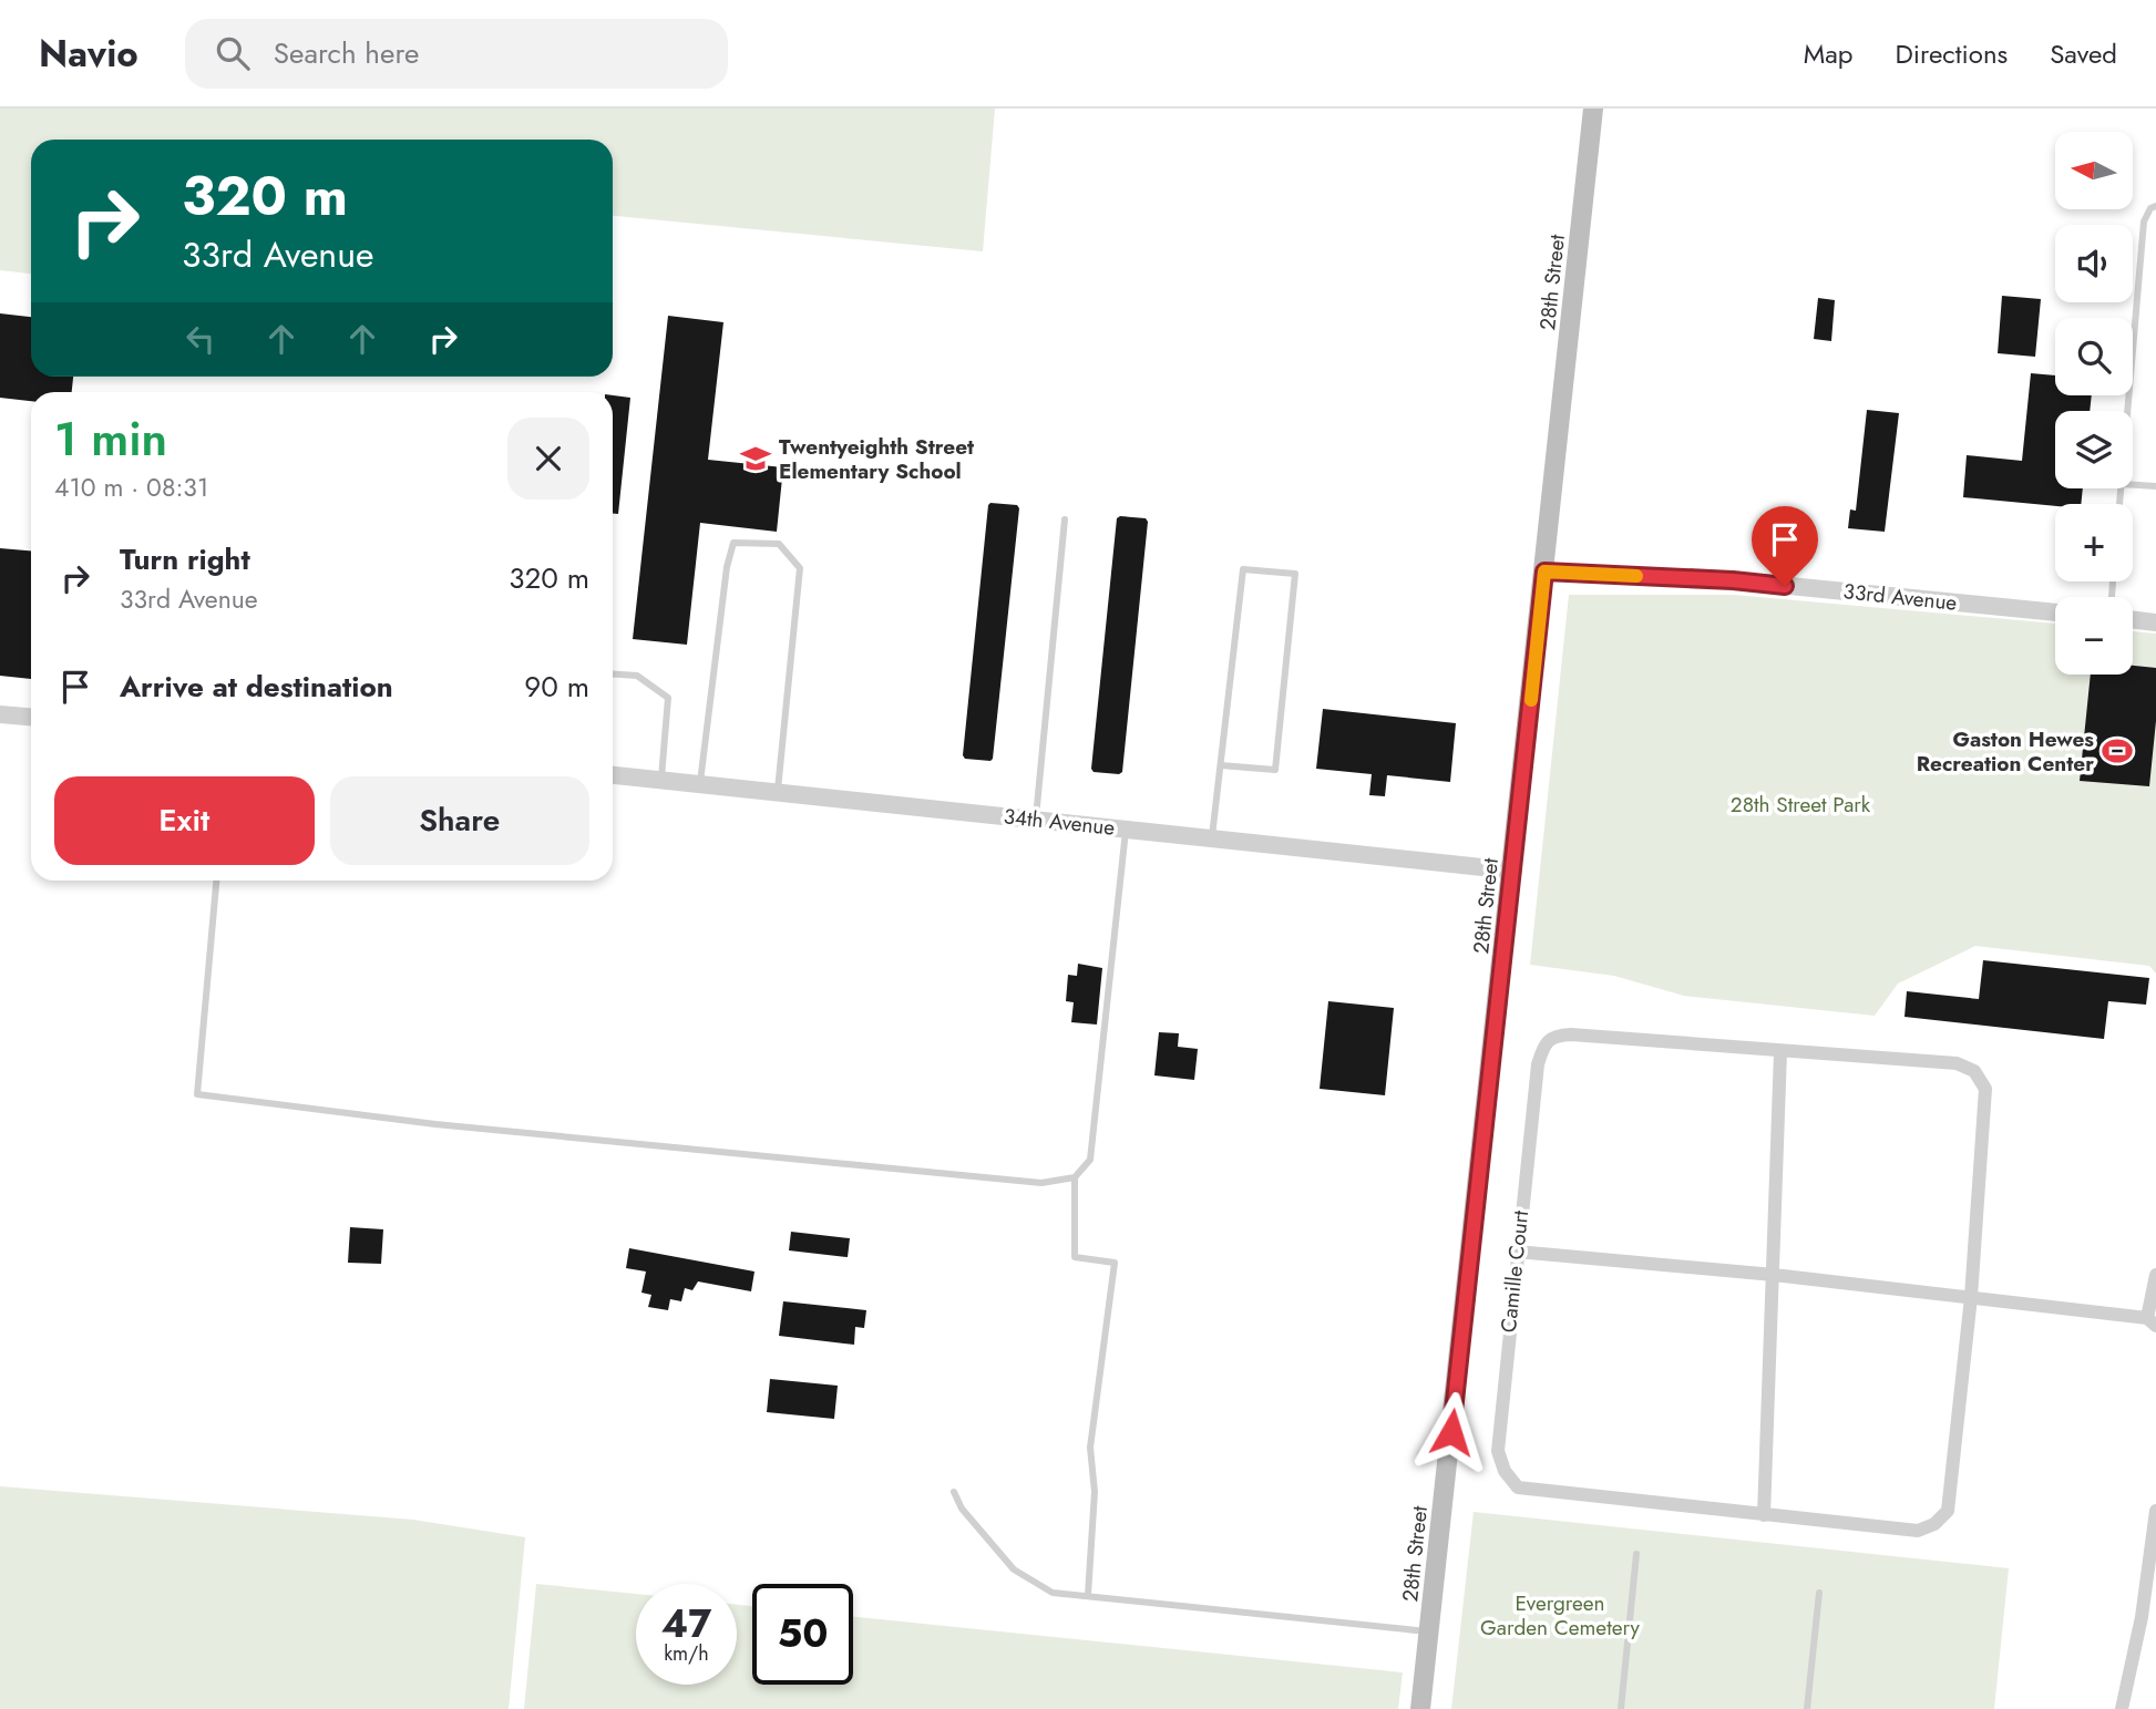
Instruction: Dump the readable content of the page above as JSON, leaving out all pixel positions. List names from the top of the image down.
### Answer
{
  "streets": {
    "main road": ["28th Street"],
    "street": ["33rd Avenue", "34th Avenue", "Camille Court"]
  },
  "crossings": [
    ["28th Street", "33rd Avenue"],
    ["28th Street", "34th Avenue"]
  ],
  "parks": ["28th Street Park", "Evergreen Garden Cemetery"],
  "places": {
    "school or university": ["Twentyeighth Street Elementary School"],
    "sports": ["Gaston Hewes Recreation Center"]
  },
  "north": "left",
  "page": {
    "header": "Navio",
    "search": "Search here",
    "nav": ["Map", "Directions", "Saved"],
    "map_buttons": ["+", "−"],
    "turn": ["320 m", "33rd Avenue"],
    "heading": ["1 min", "410 m · 08:31"],
    "list": [
      {
        "name": "Turn right",
        "note": "33rd Avenue",
        "value": "320 m"
      },
      {
        "name": "Arrive at destination",
        "value": "90 m"
      }
    ],
    "buttons": ["Exit", "Share"],
    "speed": "47 km/h",
    "limit": "50"
  }
}
